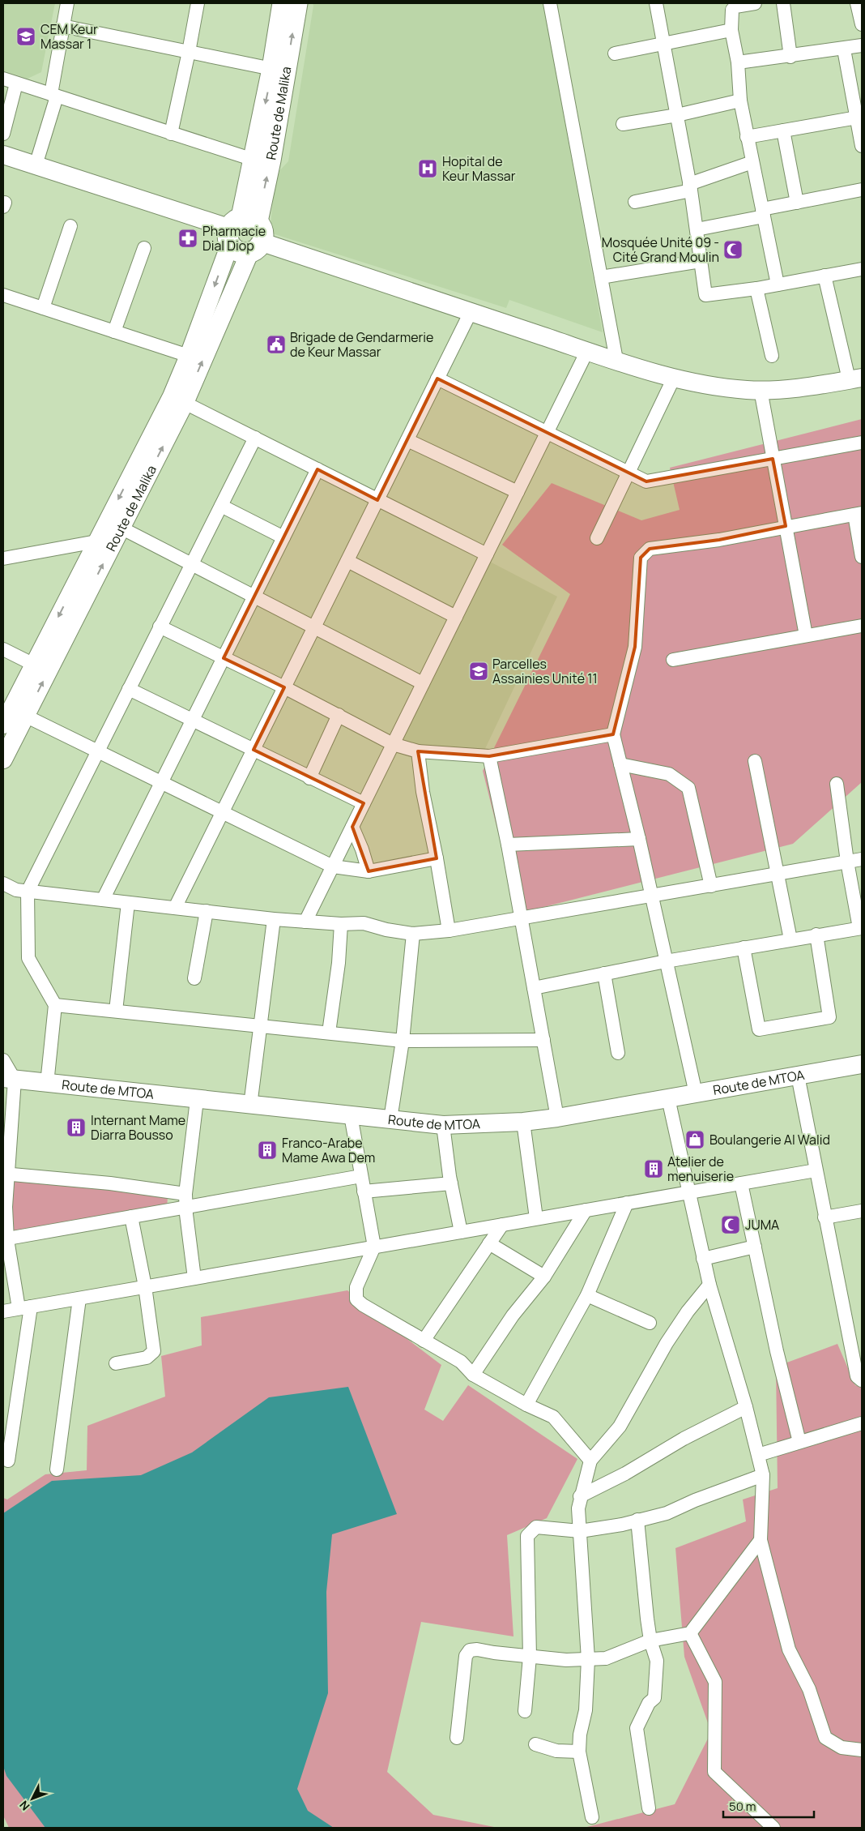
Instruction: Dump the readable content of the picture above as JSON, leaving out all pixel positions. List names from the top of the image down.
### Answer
{
  "streets": {
    "main road": ["Route de Malika"],
    "street": ["Route de MTOA"]
  },
  "places": {
    "school or university": ["CEM Keur Massar 1", "Parcelles Assainies Unité 11"],
    "hospital": ["Hopital de Keur Massar"],
    "pharmacy": ["Pharmacie Dial Diop"],
    "mosque": ["Mosquée Unité 09 - Cité Grand Moulin", "JUMA"],
    "public building": ["Brigade de Gendarmerie de Keur Massar"],
    "building": ["Internant Mame Diarra Bousso", "Franco-Arabe Mame Awa Dem", "Atelier de menuiserie"],
    "shop": ["Boulangerie Al Walid"]
  },
  "scale_bar": "50 m",
  "north": "bottom left"
}
